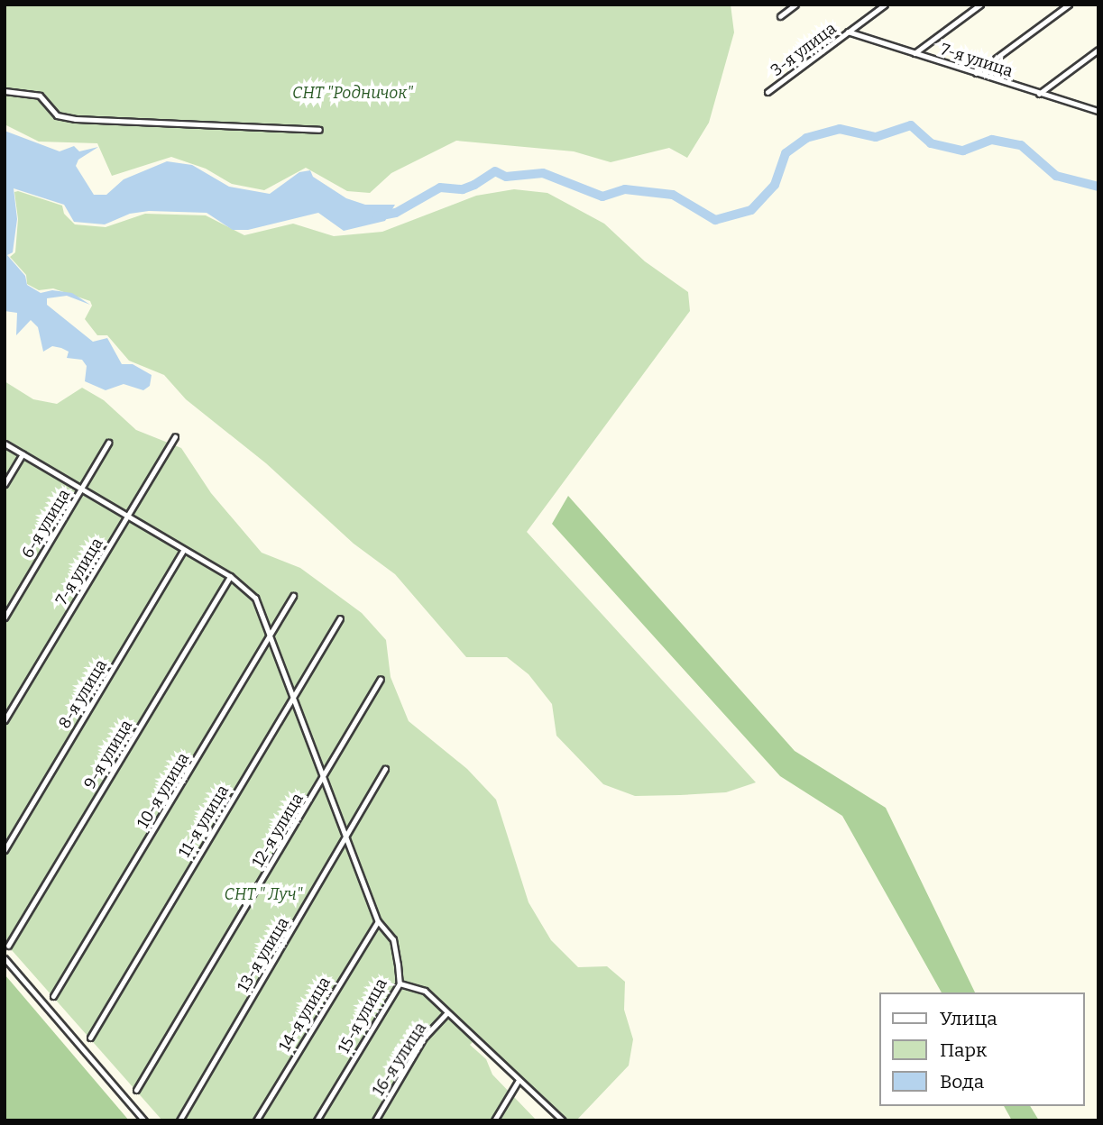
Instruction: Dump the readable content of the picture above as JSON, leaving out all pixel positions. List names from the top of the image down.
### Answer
{
  "streets": {
    "street": [
      "3-я улица",
      "7-я улица",
      "6-я улица",
      "8-я улица",
      "9-я улица",
      "10-я улица",
      "11-я улица",
      "12-я улица",
      "13-я улица",
      "14-я улица",
      "15-я улица",
      "16-я улица"
    ]
  },
  "crossings": [
    ["3-я улица", "7-я улица"],
    ["7-я улица", "15-я улица"],
    ["6-я улица", "15-я улица"],
    ["8-я улица", "15-я улица"],
    ["9-я улица", "15-я улица"],
    ["10-я улица", "15-я улица"],
    ["11-я улица", "15-я улица"],
    ["12-я улица", "15-я улица"],
    ["13-я улица", "15-я улица"],
    ["14-я улица", "15-я улица"]
  ],
  "parks": ["СНТ \"Родничок\"", "СНТ \" Луч\""],
  "legend": ["Улица", "Парк", "Вода"]
}
